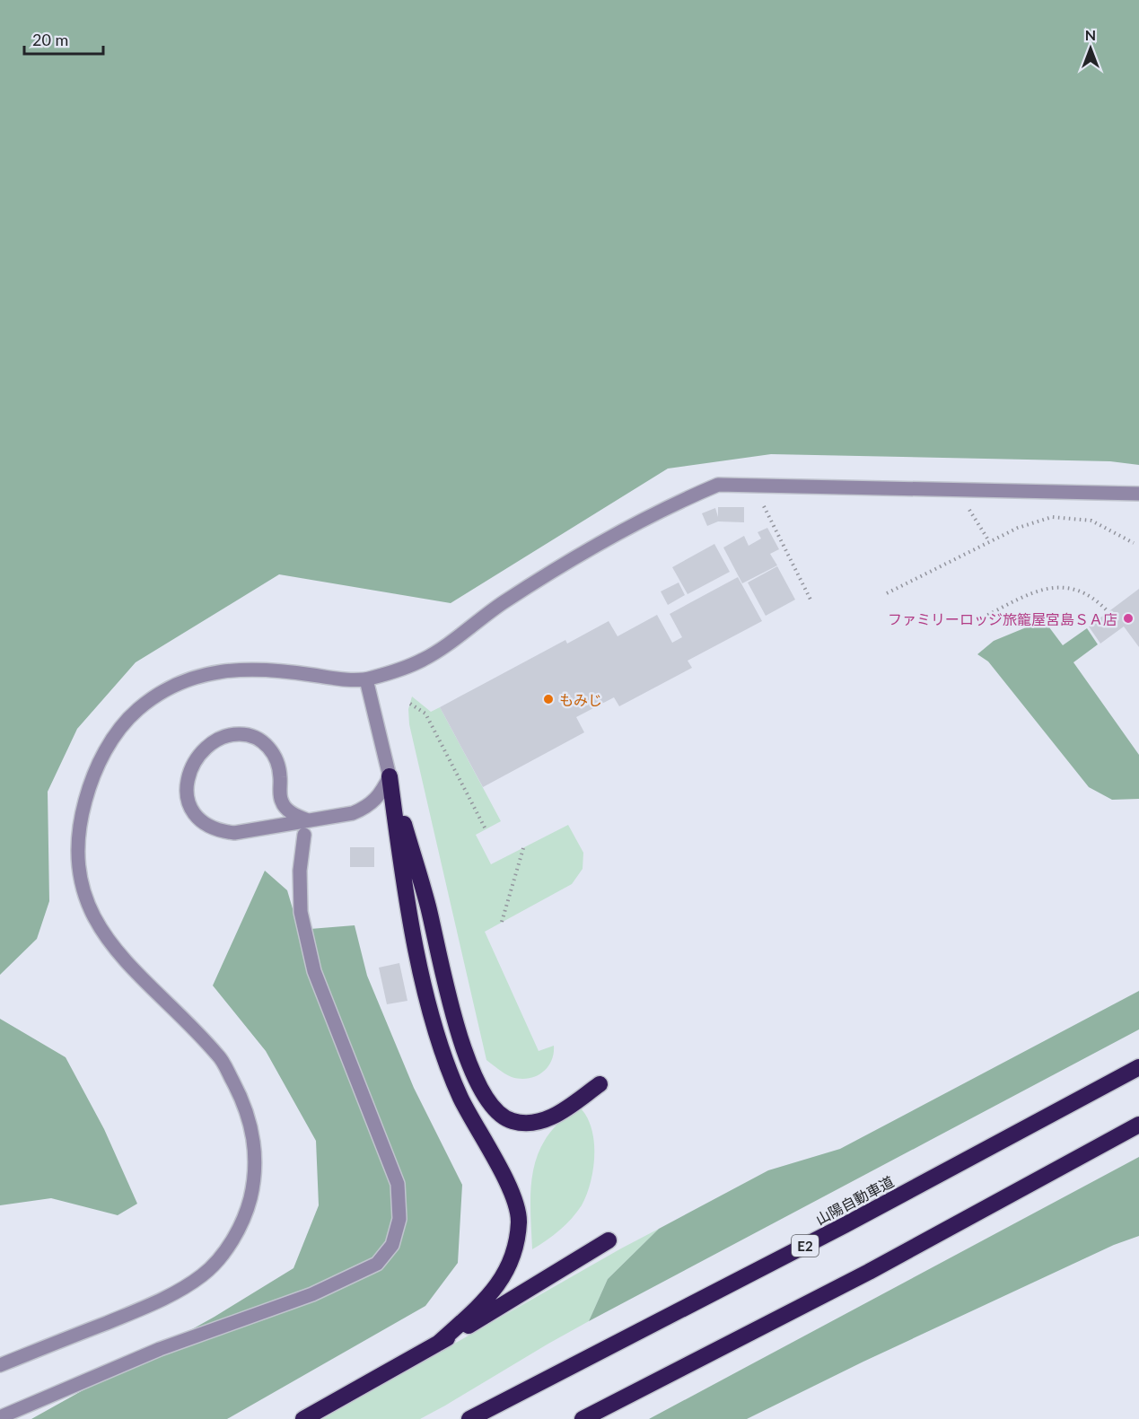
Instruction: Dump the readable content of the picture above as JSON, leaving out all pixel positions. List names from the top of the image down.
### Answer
{
  "streets": {
    "highway": ["山陽自動車道", "E2"]
  },
  "places": ["ファミリーロッジ旅籠屋宮島ＳＡ店", "もみじ"],
  "scale_bar": "20 m",
  "north": "top"
}
